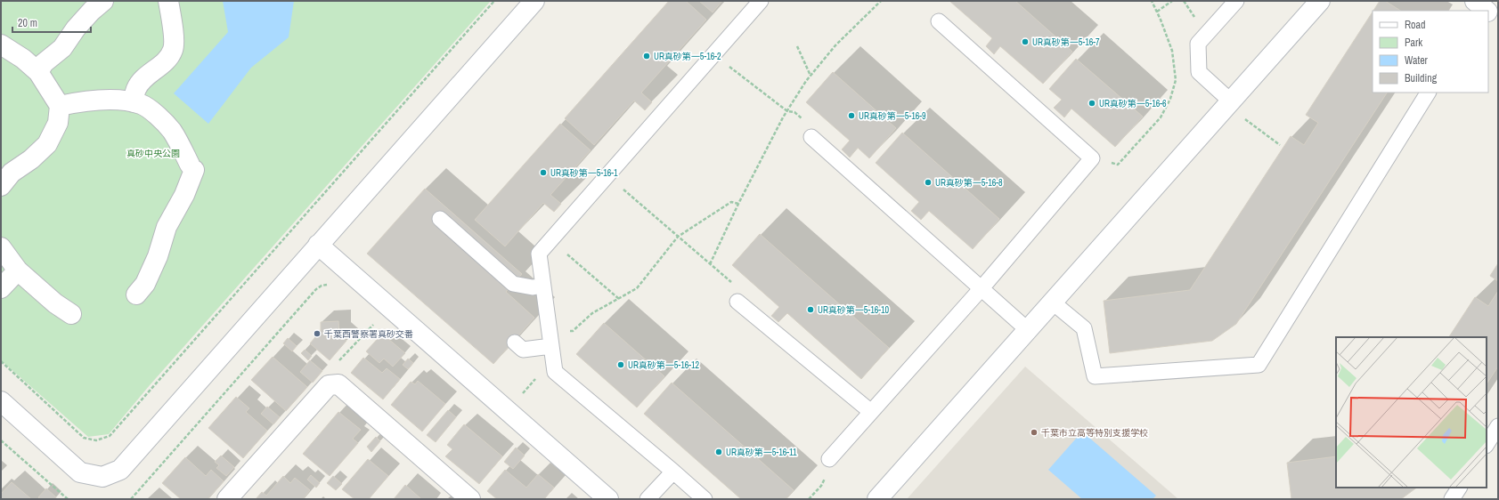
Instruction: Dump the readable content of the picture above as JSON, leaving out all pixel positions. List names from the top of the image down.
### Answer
{
  "parks": ["真砂中央公園"],
  "places": [
    "UR真砂第一5-16-7",
    "UR真砂第一5-16-2",
    "UR真砂第一5-16-6",
    "UR真砂第一5-16-9",
    "UR真砂第一5-16-1",
    "UR真砂第一5-16-8",
    "UR真砂第一5-16-10",
    "千葉西警察署真砂交番",
    "UR真砂第一5-16-12",
    "千葉市立高等特別支援学校",
    "UR真砂第一5-16-11"
  ],
  "legend": [
    "Road",
    "Park",
    "Water",
    "Building"
  ],
  "scale_bar": "20 m"
}
